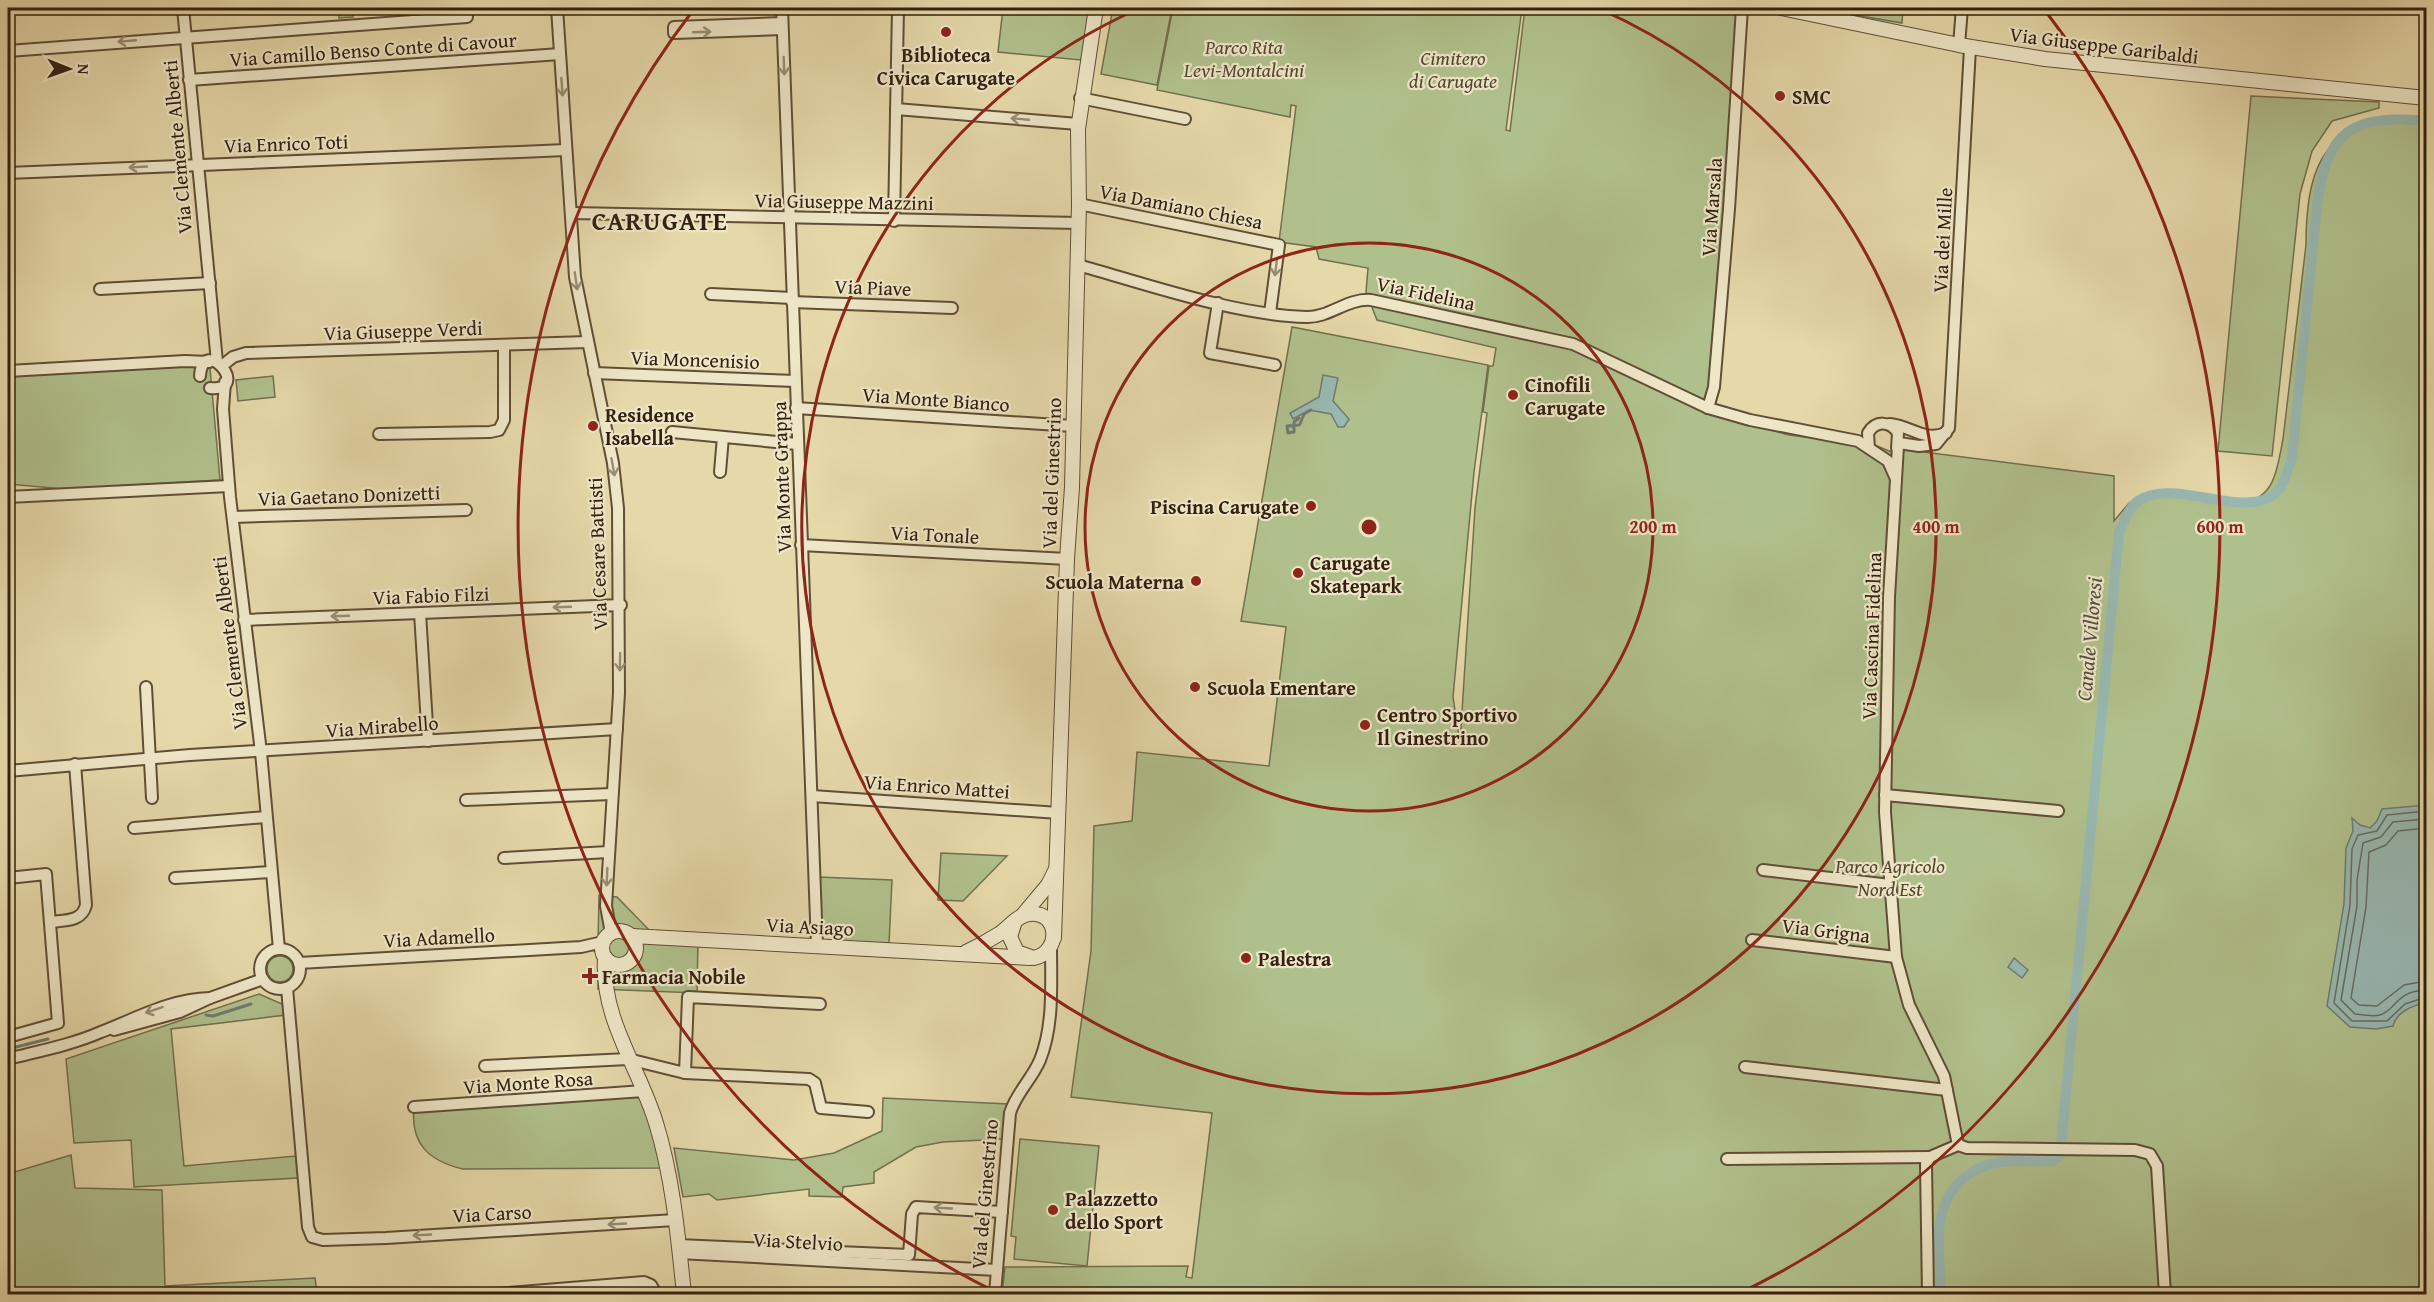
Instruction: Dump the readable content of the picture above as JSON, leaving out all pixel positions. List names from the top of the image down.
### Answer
{
  "streets": {
    "street": [
      "Via Giuseppe Garibaldi",
      "Via Camillo Benso Conte di Cavour",
      "Via Enrico Toti",
      "Via Clemente Alberti",
      "Via Giuseppe Mazzini",
      "Via Damiano Chiesa",
      "Via Marsala",
      "Via dei Mille",
      "Via Piave",
      "Via Fidelina",
      "Via Giuseppe Verdi",
      "Via Moncenisio",
      "Via Monte Bianco",
      "Via del Ginestrino",
      "Via Monte Grappa",
      "Via Gaetano Donizetti",
      "Via Tonale",
      "Via Cesare Battisti",
      "Via Fabio Filzi",
      "Via Cascina Fidelina",
      "Via Mirabello",
      "Via Enrico Mattei",
      "Via Asiago",
      "Via Grigna",
      "Via Adamello",
      "Via Monte Rosa",
      "Via Carso",
      "Via Stelvio"
    ]
  },
  "crossings": [
    ["Via Giuseppe Garibaldi", "Via dei Mille"],
    ["Via Camillo Benso Conte di Cavour", "Via Clemente Alberti"],
    ["Via Camillo Benso Conte di Cavour", "Via Cesare Battisti"],
    ["Via Enrico Toti", "Via Clemente Alberti"],
    ["Via Enrico Toti", "Via Cesare Battisti"],
    ["Via Clemente Alberti", "Via Giuseppe Verdi"],
    ["Via Clemente Alberti", "Via Gaetano Donizetti"],
    ["Via Clemente Alberti", "Via Fabio Filzi"],
    ["Via Clemente Alberti", "Via Mirabello"],
    ["Via Clemente Alberti", "Via Adamello"],
    ["Via Clemente Alberti", "Via Carso"],
    ["Via Giuseppe Mazzini", "Via Monte Grappa"],
    ["Via Giuseppe Mazzini", "Via Cesare Battisti"],
    ["Via Damiano Chiesa", "Via Fidelina"],
    ["Via Marsala", "Via Fidelina"],
    ["Via Piave", "Via Monte Grappa"],
    ["Via Fidelina", "Via del Ginestrino"],
    ["Via Fidelina", "Via Cascina Fidelina"],
    ["Via Giuseppe Verdi", "Via Cesare Battisti"],
    ["Via Moncenisio", "Via Monte Grappa"],
    ["Via Moncenisio", "Via Cesare Battisti"],
    ["Via Monte Bianco", "Via del Ginestrino"],
    ["Via Monte Bianco", "Via Monte Grappa"],
    ["Via del Ginestrino", "Via Tonale"],
    ["Via del Ginestrino", "Via Enrico Mattei"],
    ["Via del Ginestrino", "Via Asiago"],
    ["Via del Ginestrino", "Via Stelvio"],
    ["Via Monte Grappa", "Via Tonale"],
    ["Via Monte Grappa", "Via Enrico Mattei"],
    ["Via Monte Grappa", "Via Asiago"],
    ["Via Cesare Battisti", "Via Fabio Filzi"],
    ["Via Cesare Battisti", "Via Mirabello"],
    ["Via Cesare Battisti", "Via Asiago"],
    ["Via Cesare Battisti", "Via Adamello"],
    ["Via Cesare Battisti", "Via Monte Rosa"],
    ["Via Cesare Battisti", "Via Carso"],
    ["Via Cesare Battisti", "Via Stelvio"],
    ["Via Cascina Fidelina", "Via Grigna"],
    ["Via Asiago", "Via Adamello"],
    ["Via Adamello", "Via Carso"]
  ],
  "one_way": ["Via Damiano Chiesa", "Via Cesare Battisti", "Via Fabio Filzi"],
  "districts": ["CARUGATE"],
  "water": ["Canale Villoresi"],
  "parks": ["Parco Rita Levi-Montalcini", "Cimitero di Carugate", "Parco Agricolo Nord Est"],
  "places": {
    "other": [
      "Biblioteca Civica Carugate",
      "SMC",
      "Cinofili Carugate",
      "Residence Isabella",
      "Piscina Carugate",
      "Carugate Skatepark",
      "Scuola Materna",
      "Scuola Ementare",
      "Centro Sportivo Il Ginestrino",
      "Palestra",
      "Palazzetto dello Sport"
    ],
    "health": ["Farmacia Nobile"]
  },
  "north": "right",
  "rings": ["200 m", "400 m", "600 m"]
}
